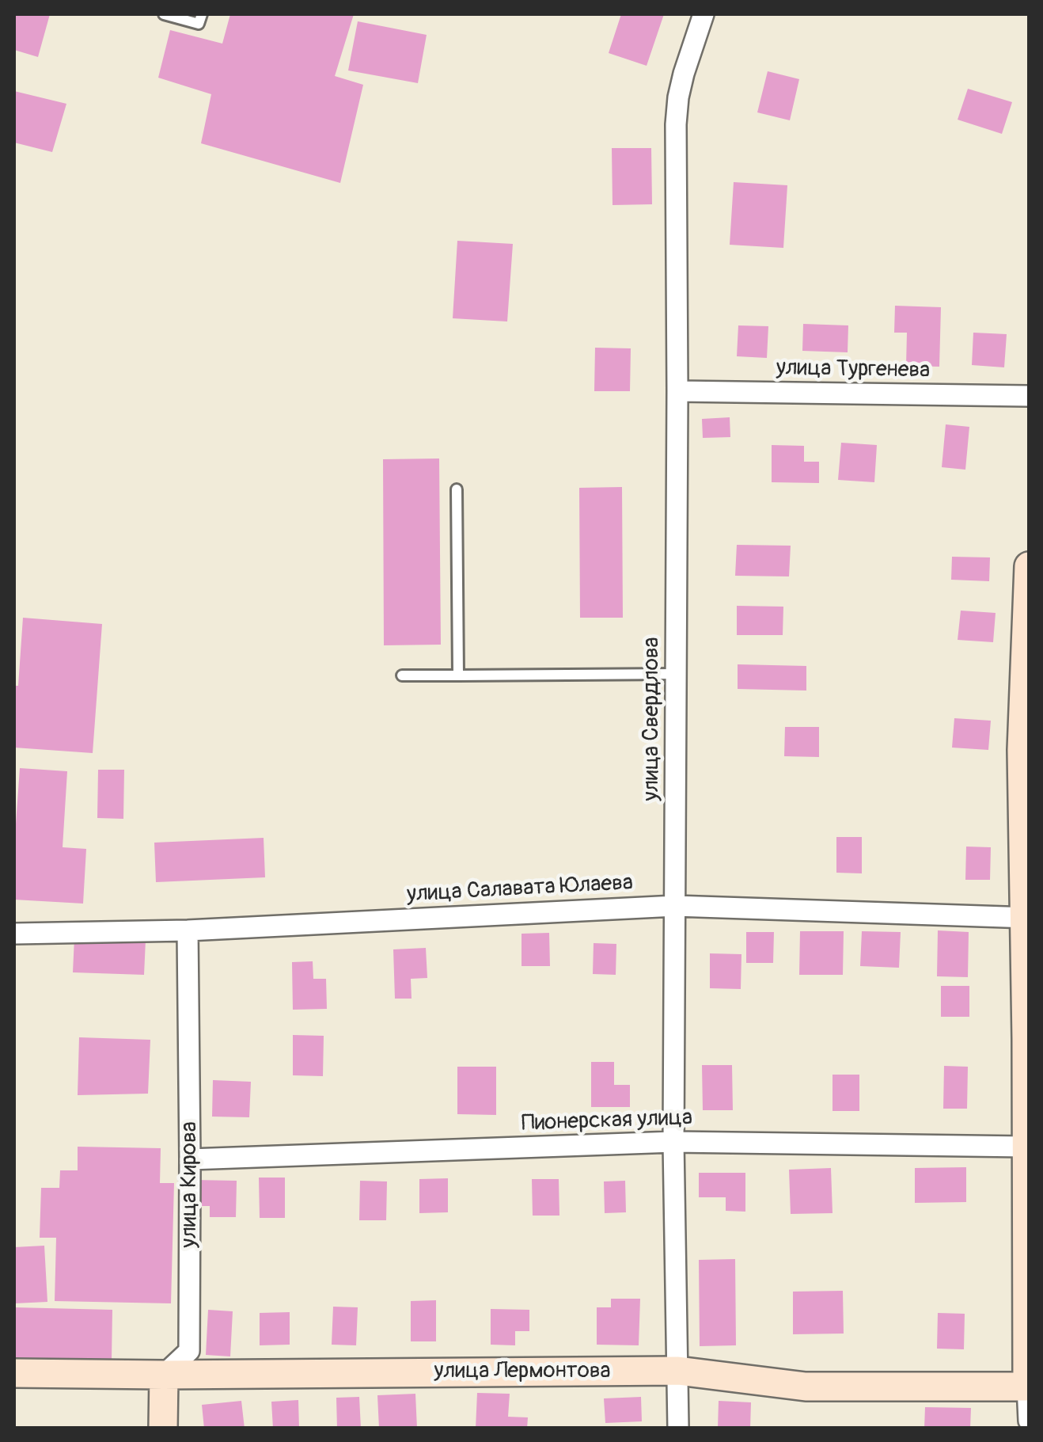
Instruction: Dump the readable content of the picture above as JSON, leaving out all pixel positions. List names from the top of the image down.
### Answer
{
  "streets": {
    "street": [
      "улица Тургенева",
      "улица Свердлова",
      "улица Салавата Юлаева",
      "Пионерская улица",
      "улица Кирова",
      "улица Лермонтова"
    ]
  },
  "crossings": [
    ["улица Тургенева", "улица Свердлова"],
    ["улица Свердлова", "улица Салавата Юлаева"],
    ["улица Свердлова", "Пионерская улица"],
    ["улица Свердлова", "улица Лермонтова"],
    ["улица Салавата Юлаева", "улица Кирова"],
    ["Пионерская улица", "улица Кирова"],
    ["улица Кирова", "улица Лермонтова"]
  ]
}
